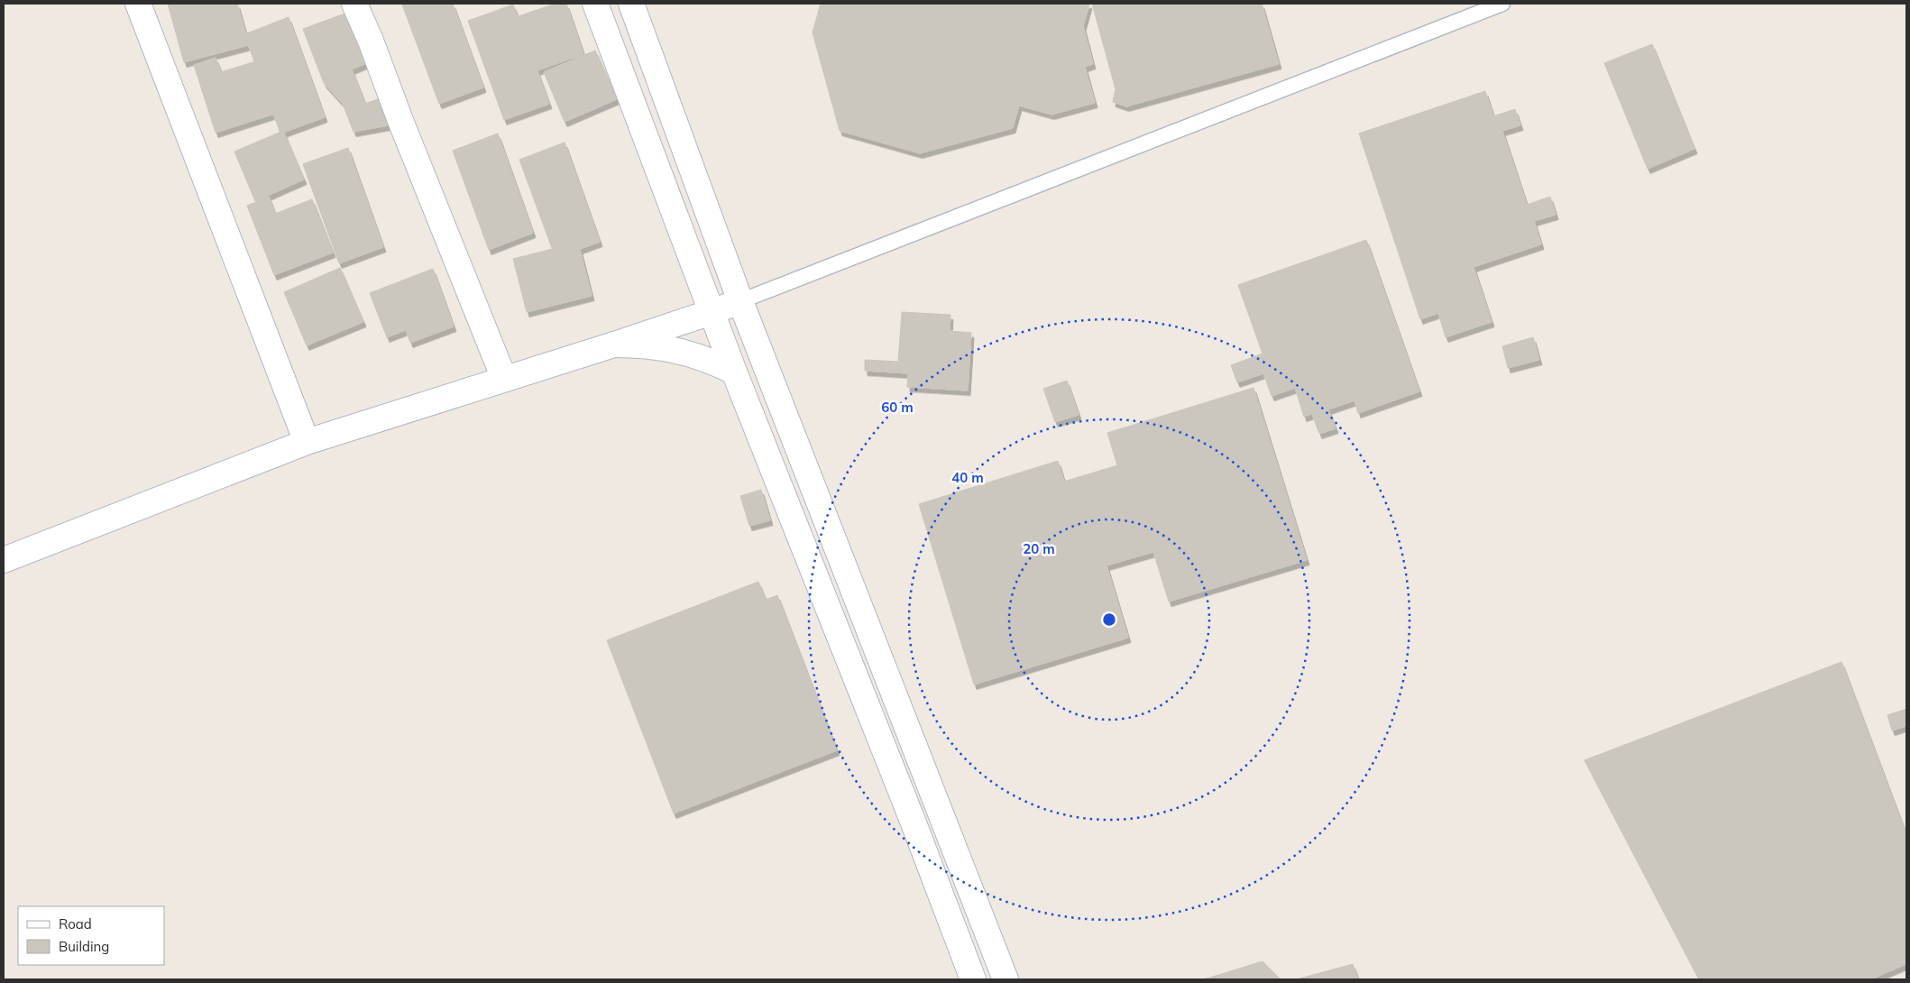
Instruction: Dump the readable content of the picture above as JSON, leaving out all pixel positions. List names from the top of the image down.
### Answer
{
  "legend": ["Road", "Building"],
  "rings": ["60 m", "40 m", "20 m"]
}
